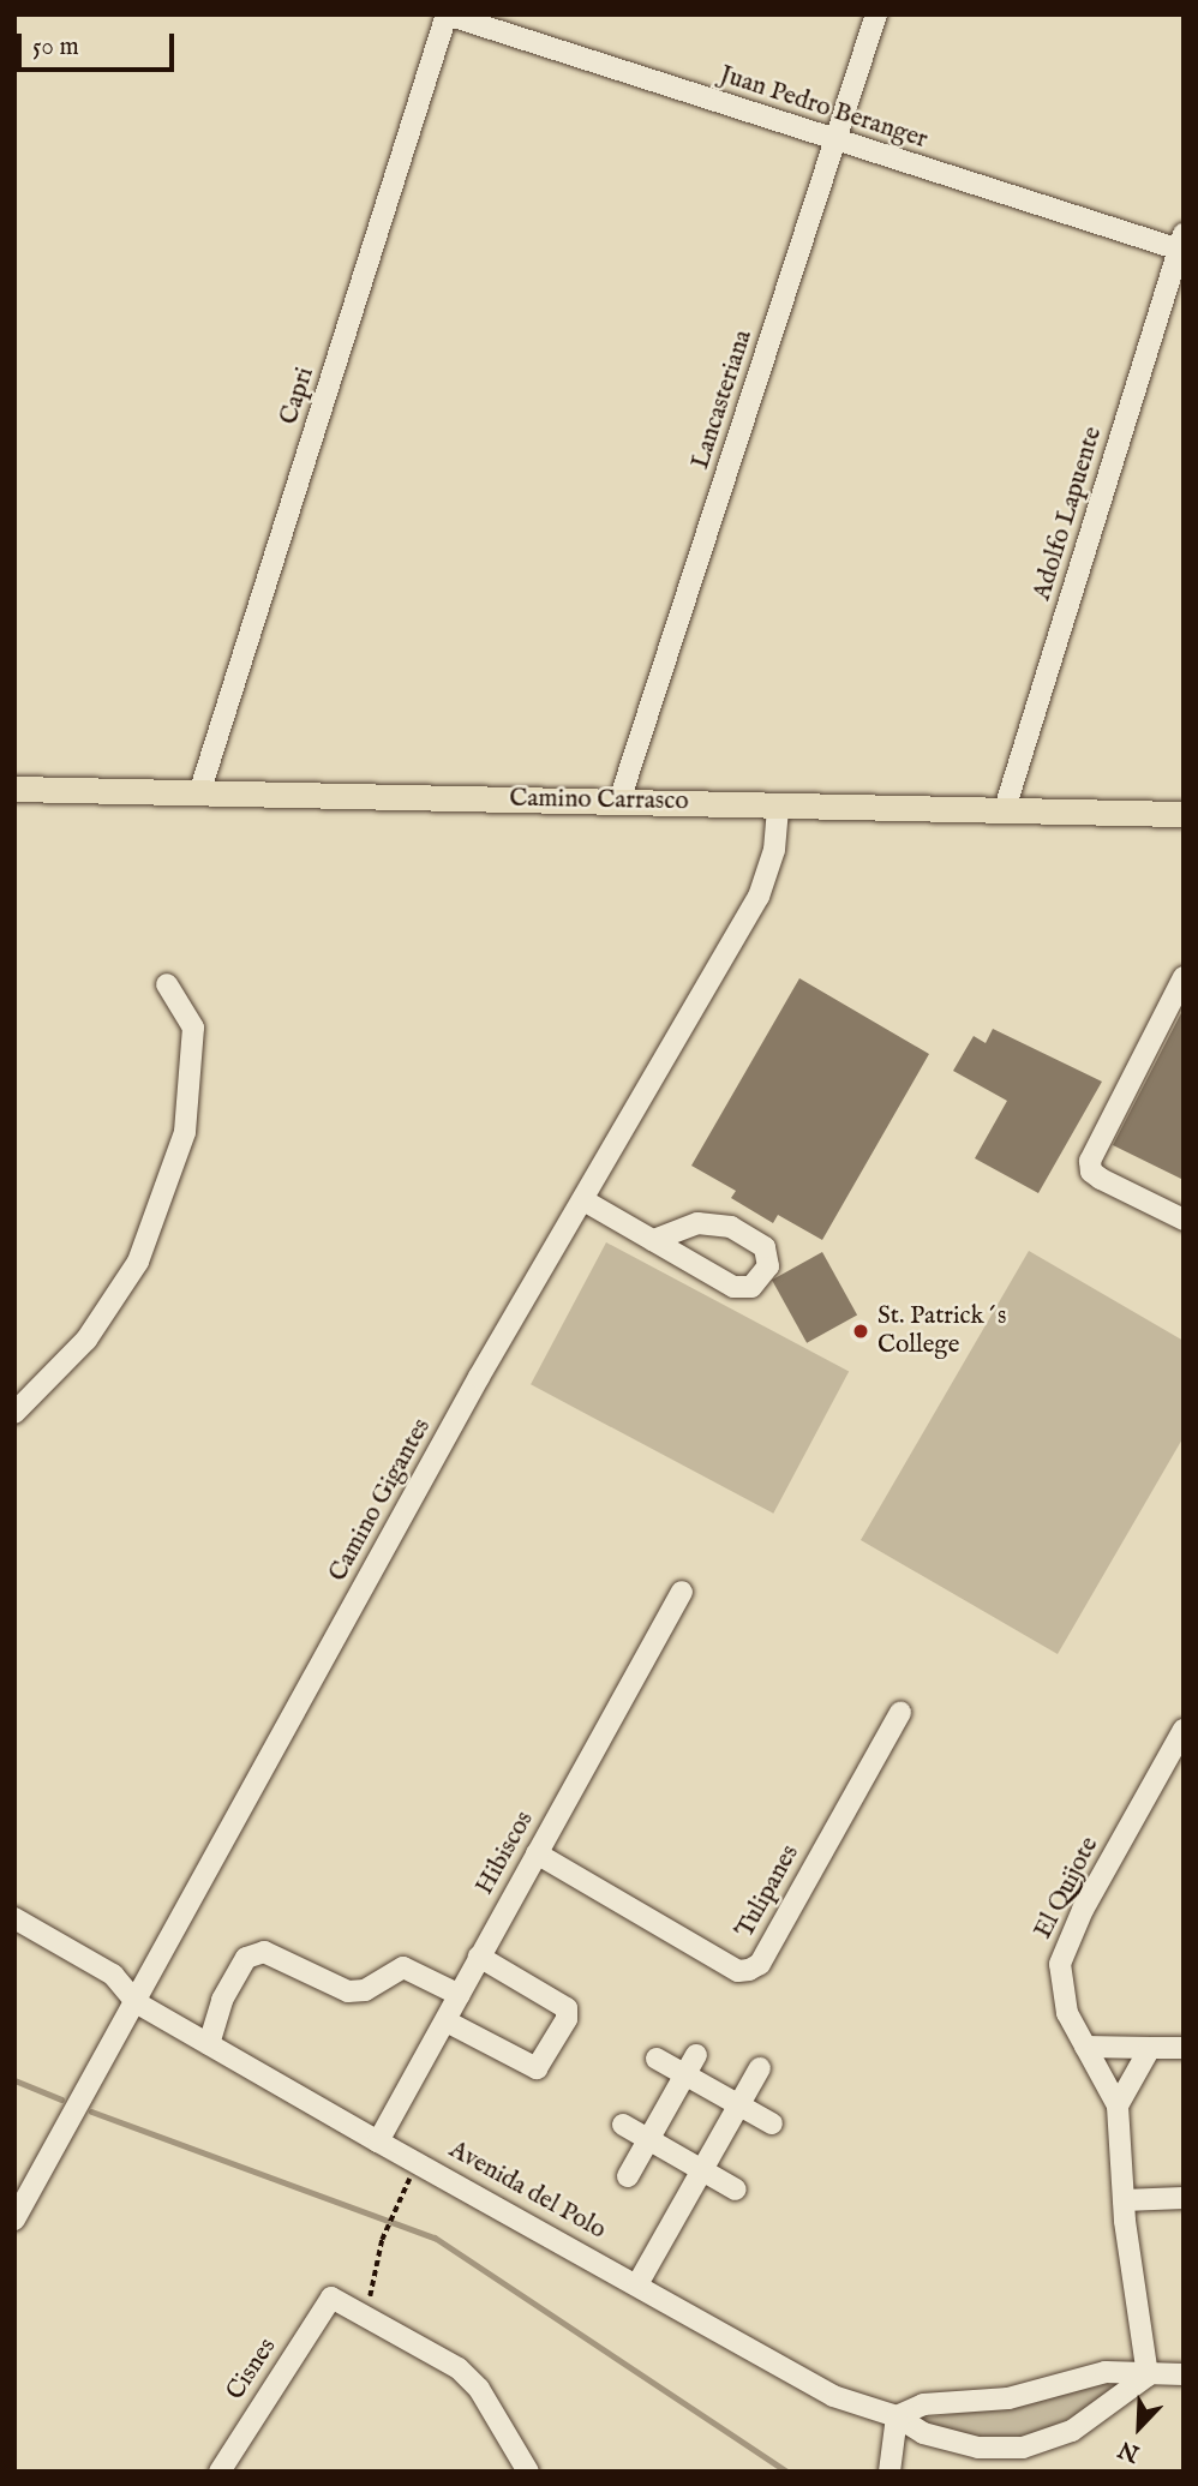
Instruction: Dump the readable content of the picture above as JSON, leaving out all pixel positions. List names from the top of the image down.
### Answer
{
  "streets": {
    "main road": ["Camino Carrasco"],
    "street": [
      "Juan Pedro Beranger",
      "Capri",
      "Lancasteriana",
      "Adolfo Lapuente",
      "Camino Gigantes",
      "Hibiscos",
      "El Quijote",
      "Tulipanes",
      "Avenida del Polo",
      "Cisnes"
    ]
  },
  "crossings": [
    ["Juan Pedro Beranger", "Capri"],
    ["Juan Pedro Beranger", "Lancasteriana"],
    ["Juan Pedro Beranger", "Adolfo Lapuente"],
    ["Capri", "Camino Carrasco"],
    ["Lancasteriana", "Camino Carrasco"],
    ["Adolfo Lapuente", "Camino Carrasco"],
    ["Camino Carrasco", "Camino Gigantes"],
    ["Camino Gigantes", "Avenida del Polo"],
    ["Hibiscos", "Tulipanes"],
    ["Hibiscos", "Avenida del Polo"],
    ["El Quijote", "Avenida del Polo"]
  ],
  "places": ["St. Patrick´s College"],
  "scale_bar": "50 m",
  "north": "bottom left"
}
